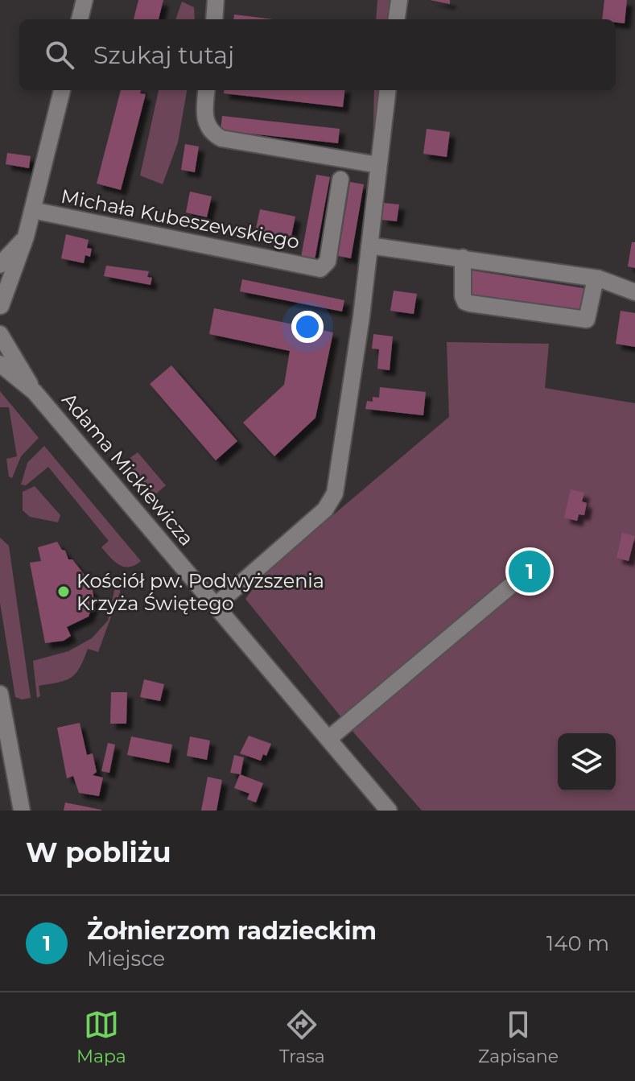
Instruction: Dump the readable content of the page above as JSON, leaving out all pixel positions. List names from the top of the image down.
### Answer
{
  "streets": {
    "street": ["Michała Kubeszewskiego", "Adama Mickiewicza"]
  },
  "places": ["Kościół pw. Podwyższenia Krzyża Świętego"],
  "page": {
    "search": "Szukaj tutaj",
    "pins": "1",
    "heading": "W pobliżu",
    "list": [
      {
        "mark": "1",
        "name": "Żołnierzom radzieckim",
        "note": "Miejsce",
        "value": "140 m"
      }
    ],
    "nav": ["Mapa", "Trasa", "Zapisane"]
  }
}
